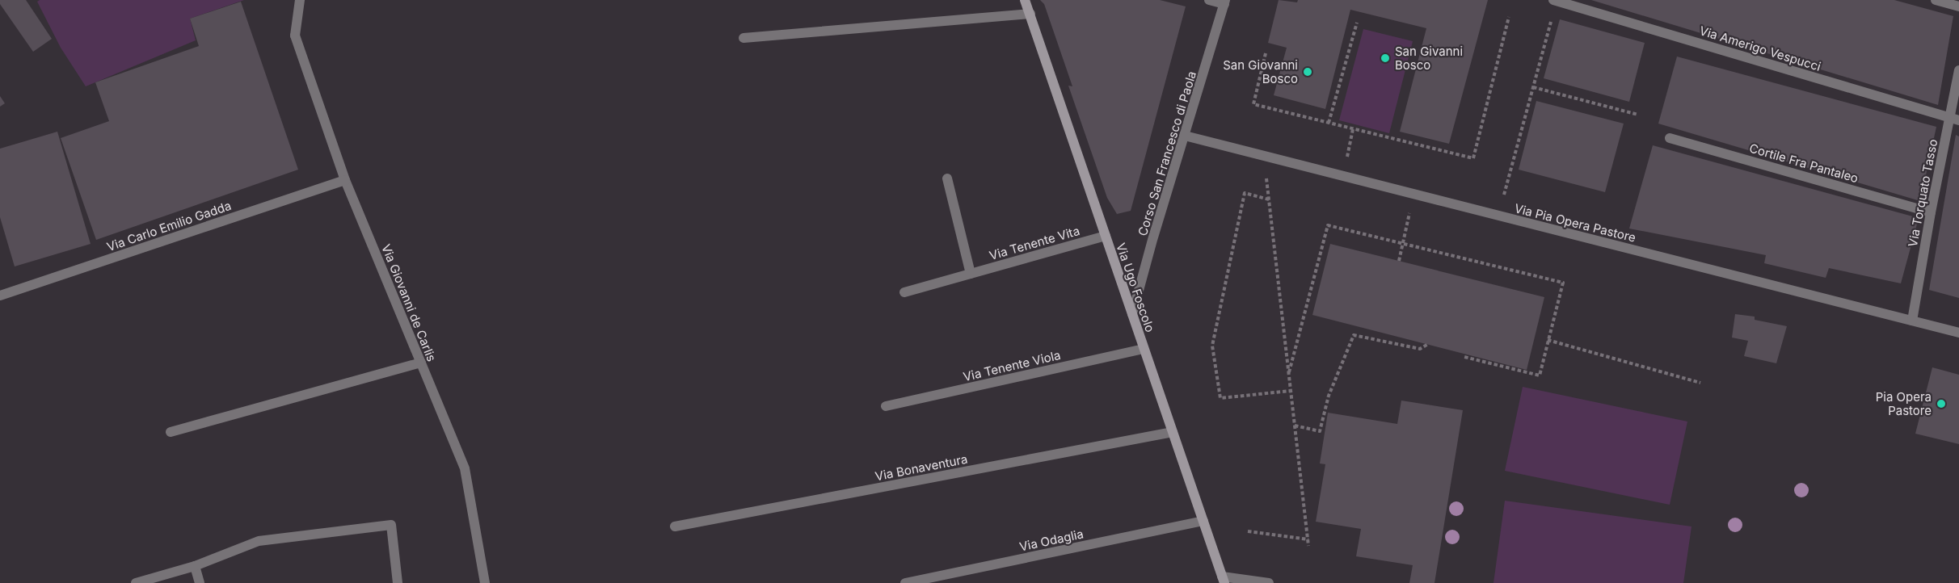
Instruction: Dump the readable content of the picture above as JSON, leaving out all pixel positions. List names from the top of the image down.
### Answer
{
  "streets": {
    "street": [
      "Via Amerigo Vespucci",
      "Corso San Francesco di Paola",
      "Cortile Fra Pantaleo",
      "Via Torquato Tasso",
      "Via Pia Opera Pastore",
      "Via Carlo Emilio Gadda",
      "Via Tenente Vita",
      "Via Ugo Foscolo",
      "Via Giovanni de Carlis",
      "Via Tenente Viola",
      "Via Bonaventura",
      "Via Odaglia"
    ]
  },
  "crossings": [
    ["Via Amerigo Vespucci", "Via Torquato Tasso"],
    ["Corso San Francesco di Paola", "Via Pia Opera Pastore"],
    ["Corso San Francesco di Paola", "Via Ugo Foscolo"],
    ["Cortile Fra Pantaleo", "Via Torquato Tasso"],
    ["Via Torquato Tasso", "Via Pia Opera Pastore"],
    ["Via Carlo Emilio Gadda", "Via Giovanni de Carlis"],
    ["Via Tenente Vita", "Via Ugo Foscolo"],
    ["Via Ugo Foscolo", "Via Tenente Viola"],
    ["Via Ugo Foscolo", "Via Bonaventura"],
    ["Via Ugo Foscolo", "Via Odaglia"]
  ],
  "places": ["San Givanni Bosco", "San Giovanni Bosco", "Pia Opera Pastore"]
}
